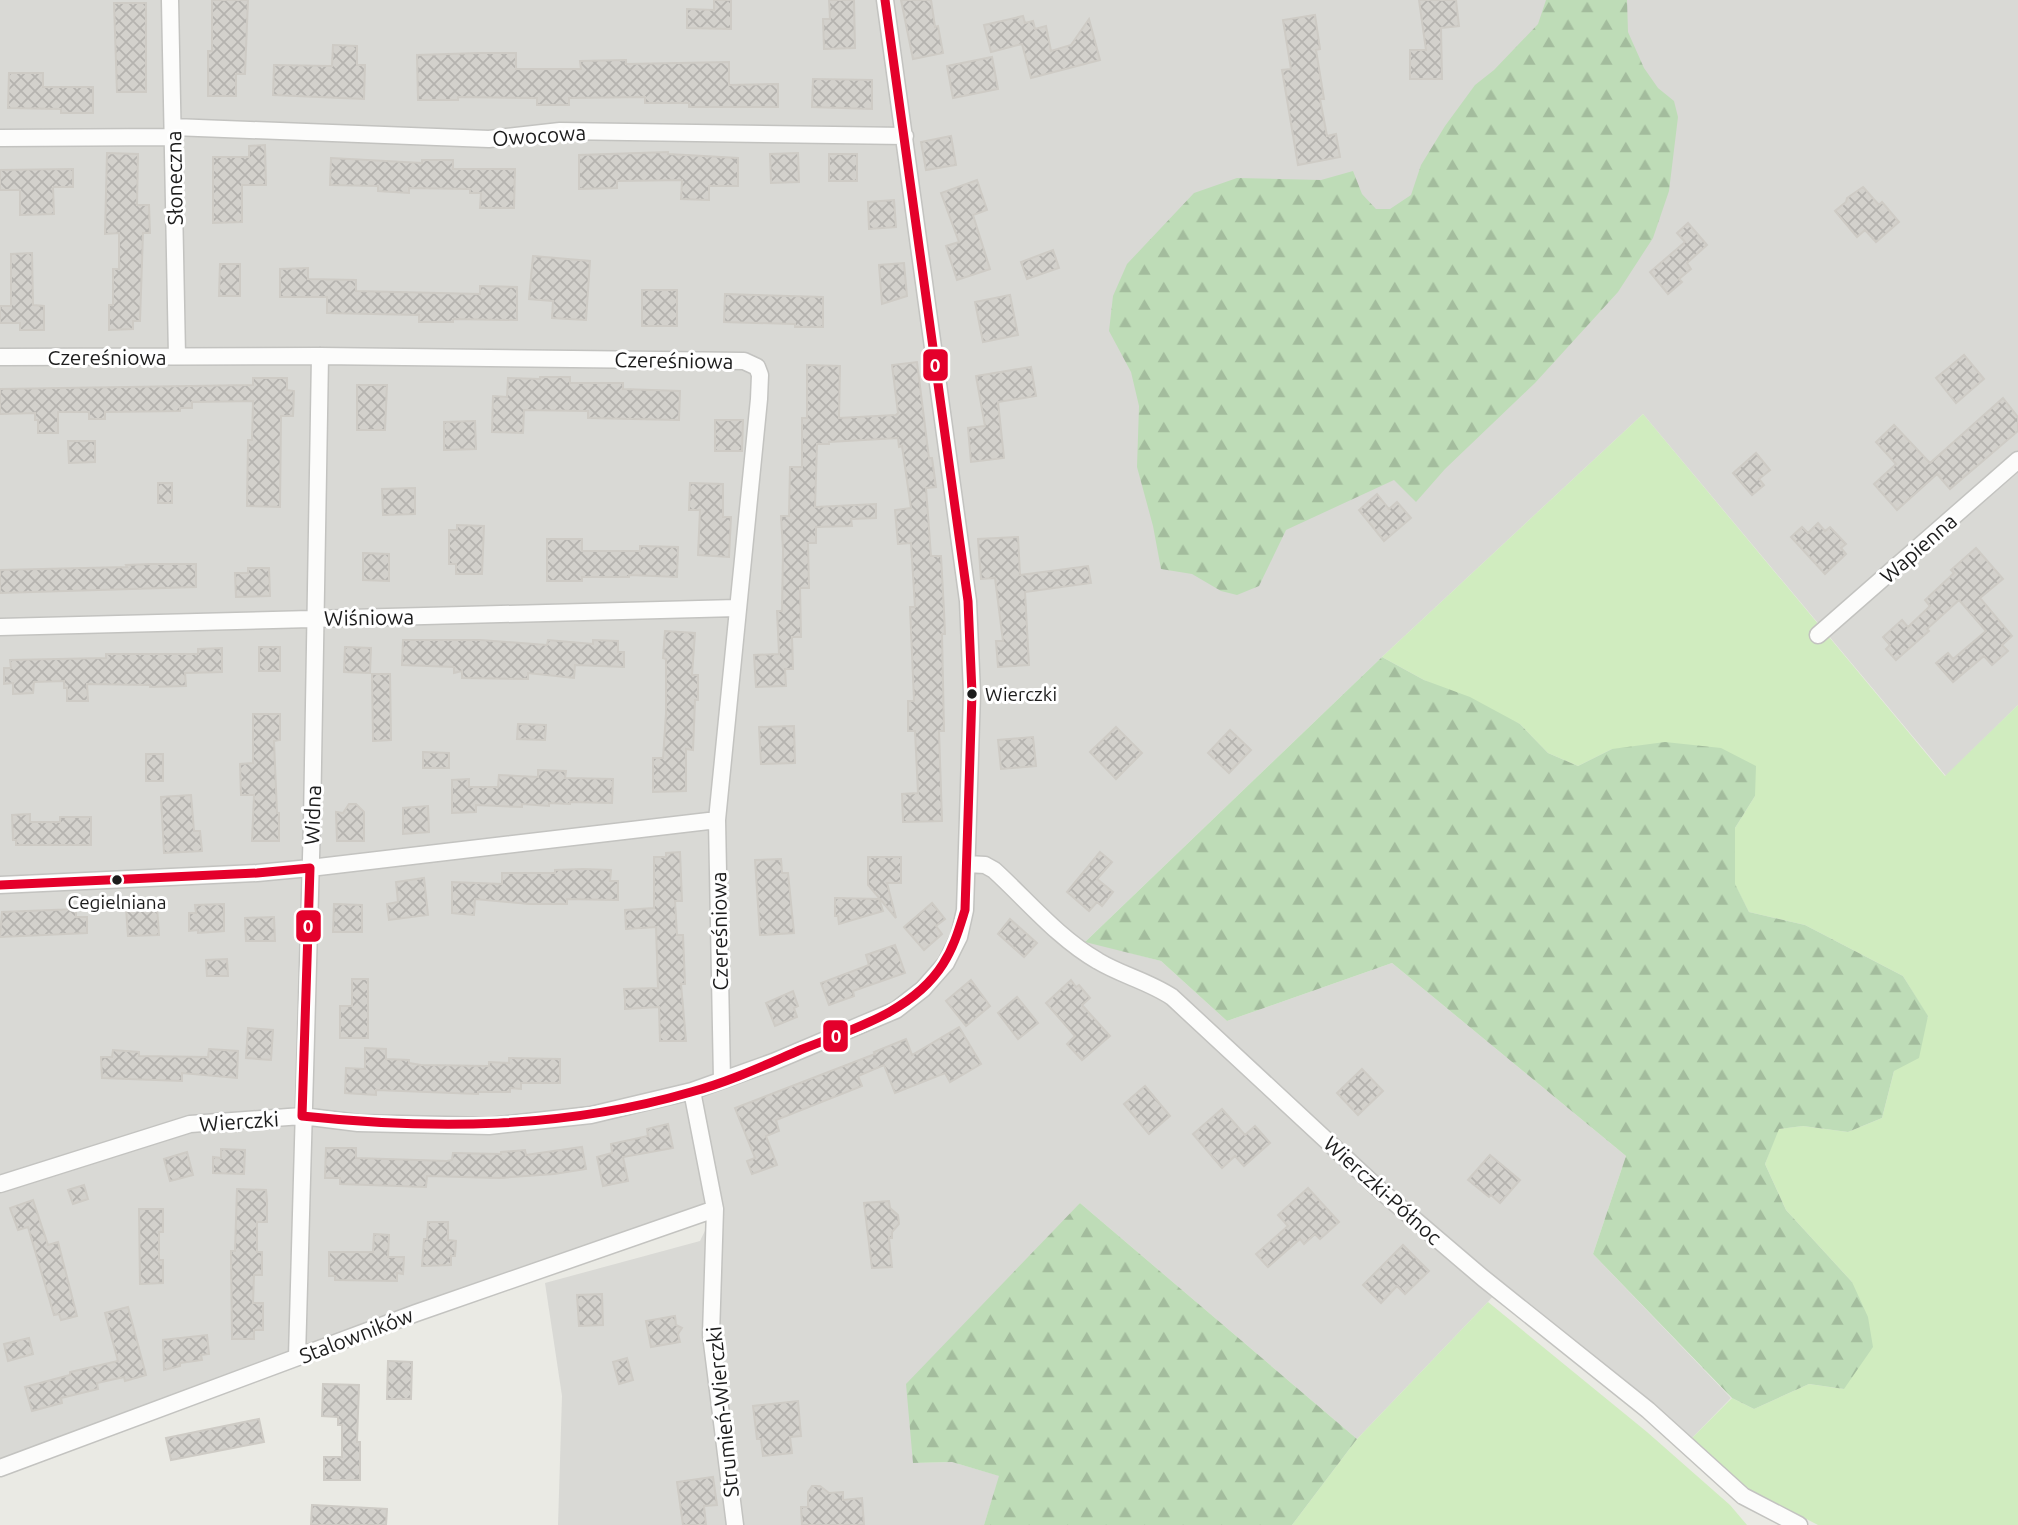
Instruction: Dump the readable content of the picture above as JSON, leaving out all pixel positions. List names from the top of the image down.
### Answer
{
  "streets": {
    "street": [
      "Owocowa",
      "Słoneczna",
      "Czereśniowa",
      "Wapienna",
      "Wiśniowa",
      "Widna",
      "Wierczki",
      "Wierczki-Północ",
      "Stalowników",
      "Strumień-Wierczki"
    ]
  },
  "crossings": [
    ["Owocowa", "Słoneczna"],
    ["Owocowa", "Wierczki"],
    ["Słoneczna", "Czereśniowa"],
    ["Czereśniowa", "Wiśniowa"],
    ["Czereśniowa", "Widna"],
    ["Czereśniowa", "Wierczki"],
    ["Wiśniowa", "Widna"],
    ["Widna", "Wierczki"],
    ["Widna", "Stalowników"],
    ["Wierczki", "Wierczki-Północ"],
    ["Wierczki", "Strumień-Wierczki"],
    ["Stalowników", "Strumień-Wierczki"]
  ],
  "places": ["Wierczki", "Cegielniana"],
  "lines": ["transit line 0"]
}
